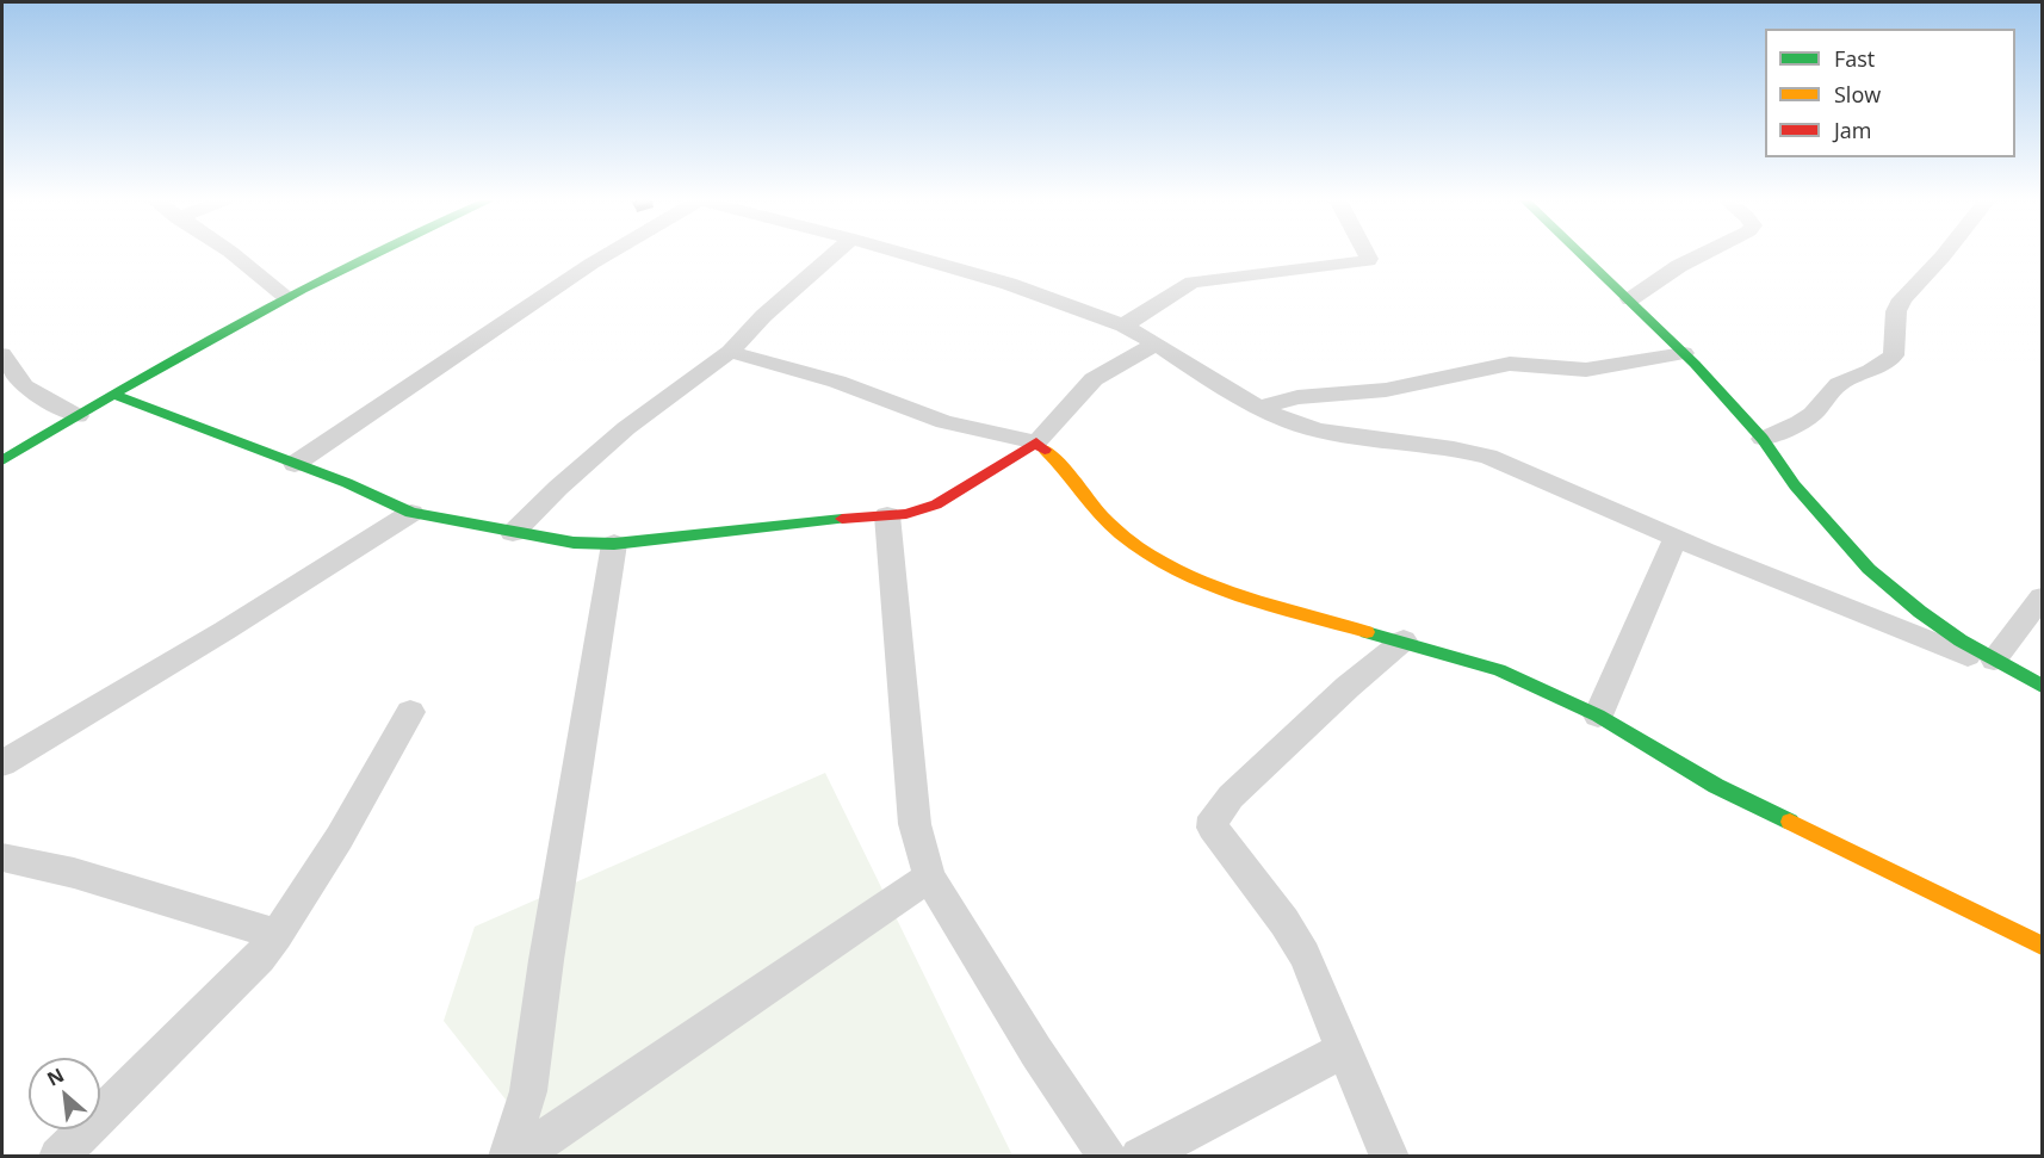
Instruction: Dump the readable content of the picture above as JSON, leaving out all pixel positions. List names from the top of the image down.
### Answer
{
  "legend": ["Fast", "Slow", "Jam"],
  "north": "top left"
}
